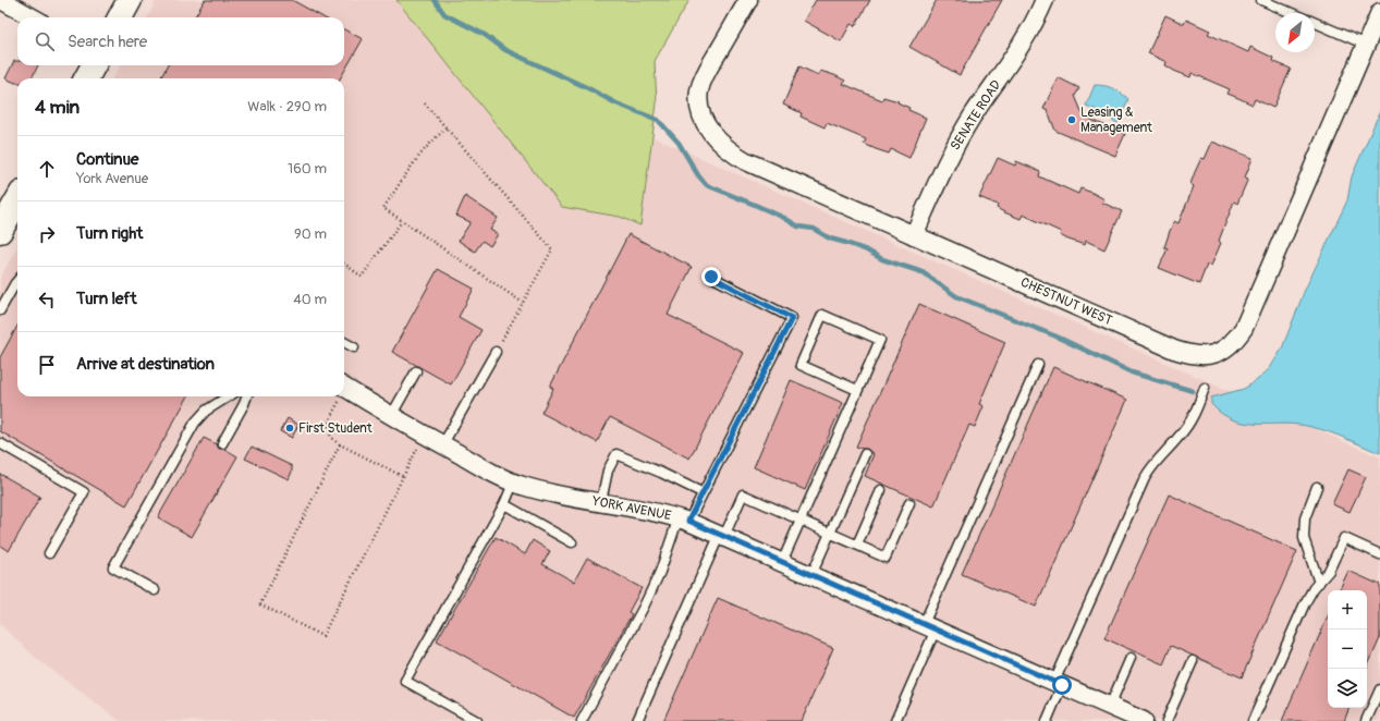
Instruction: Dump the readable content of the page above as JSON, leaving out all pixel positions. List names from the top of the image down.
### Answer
{
  "streets": {
    "street": ["SENATE ROAD", "CHESTNUT WEST", "YORK AVENUE"]
  },
  "crossings": [
    ["SENATE ROAD", "CHESTNUT WEST"]
  ],
  "places": ["Leasing & Management", "First Student"],
  "north": "bottom left",
  "page": {
    "search": "Search here",
    "heading": ["4 min", "Walk · 290 m"],
    "list": [
      ["Continue", "York Avenue", "160 m"],
      ["Turn right", "90 m"],
      ["Turn left", "40 m"],
      "Arrive at destination"
    ],
    "map_buttons": ["+", "−"]
  }
}
